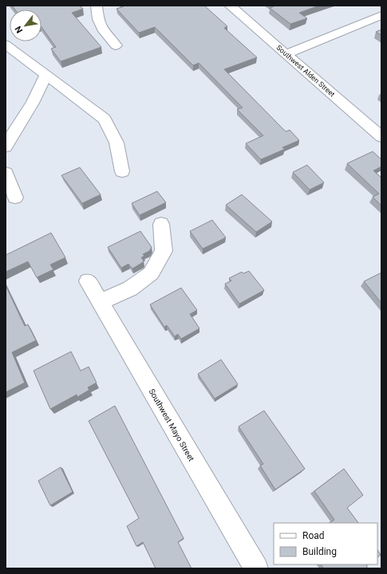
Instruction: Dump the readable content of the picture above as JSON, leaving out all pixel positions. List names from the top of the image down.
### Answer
{
  "streets": {
    "street": ["Southwest Alden Street", "Southwest Mayo Street"]
  },
  "legend": ["Road", "Building"],
  "north": "bottom left"
}
